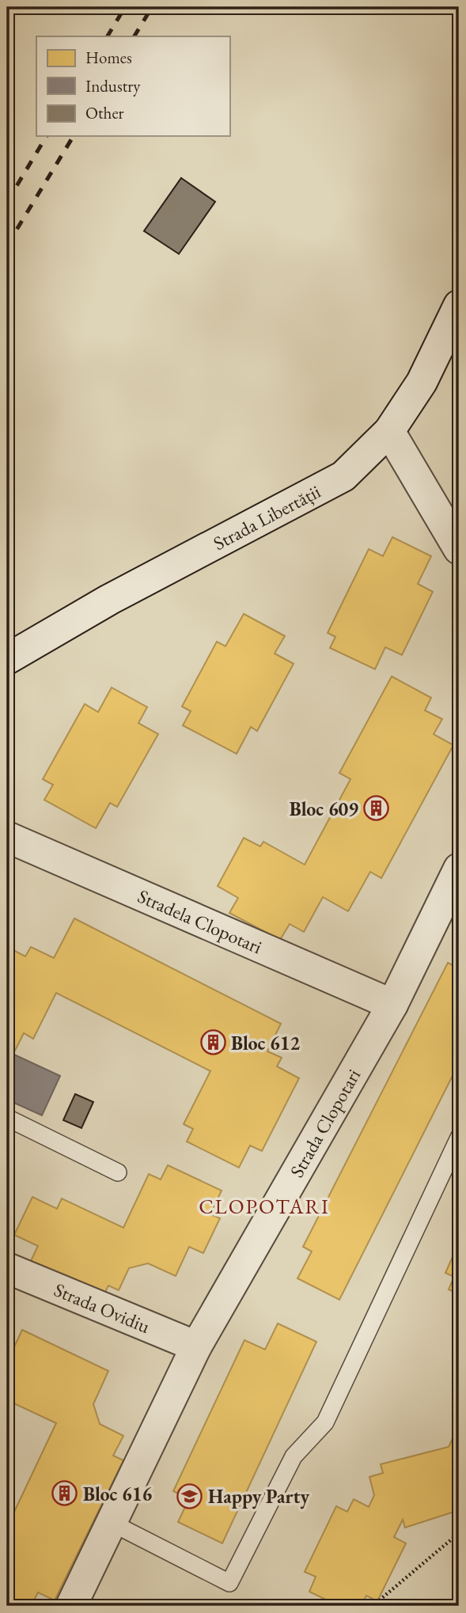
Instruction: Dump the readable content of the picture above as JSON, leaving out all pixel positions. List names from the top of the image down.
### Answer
{
  "streets": {
    "street": [
      "Strada Libertății",
      "Stradela Clopotari",
      "Strada Clopotari",
      "Strada Ovidiu"
    ]
  },
  "crossings": [
    ["Stradela Clopotari", "Strada Clopotari"],
    ["Strada Clopotari", "Strada Ovidiu"]
  ],
  "districts": ["CLOPOTARI"],
  "places": {
    "building": ["Bloc 609", "Bloc 612", "Bloc 616"],
    "school or university": ["Happy Party"]
  },
  "legend": ["Homes", "Industry", "Other"]
}
